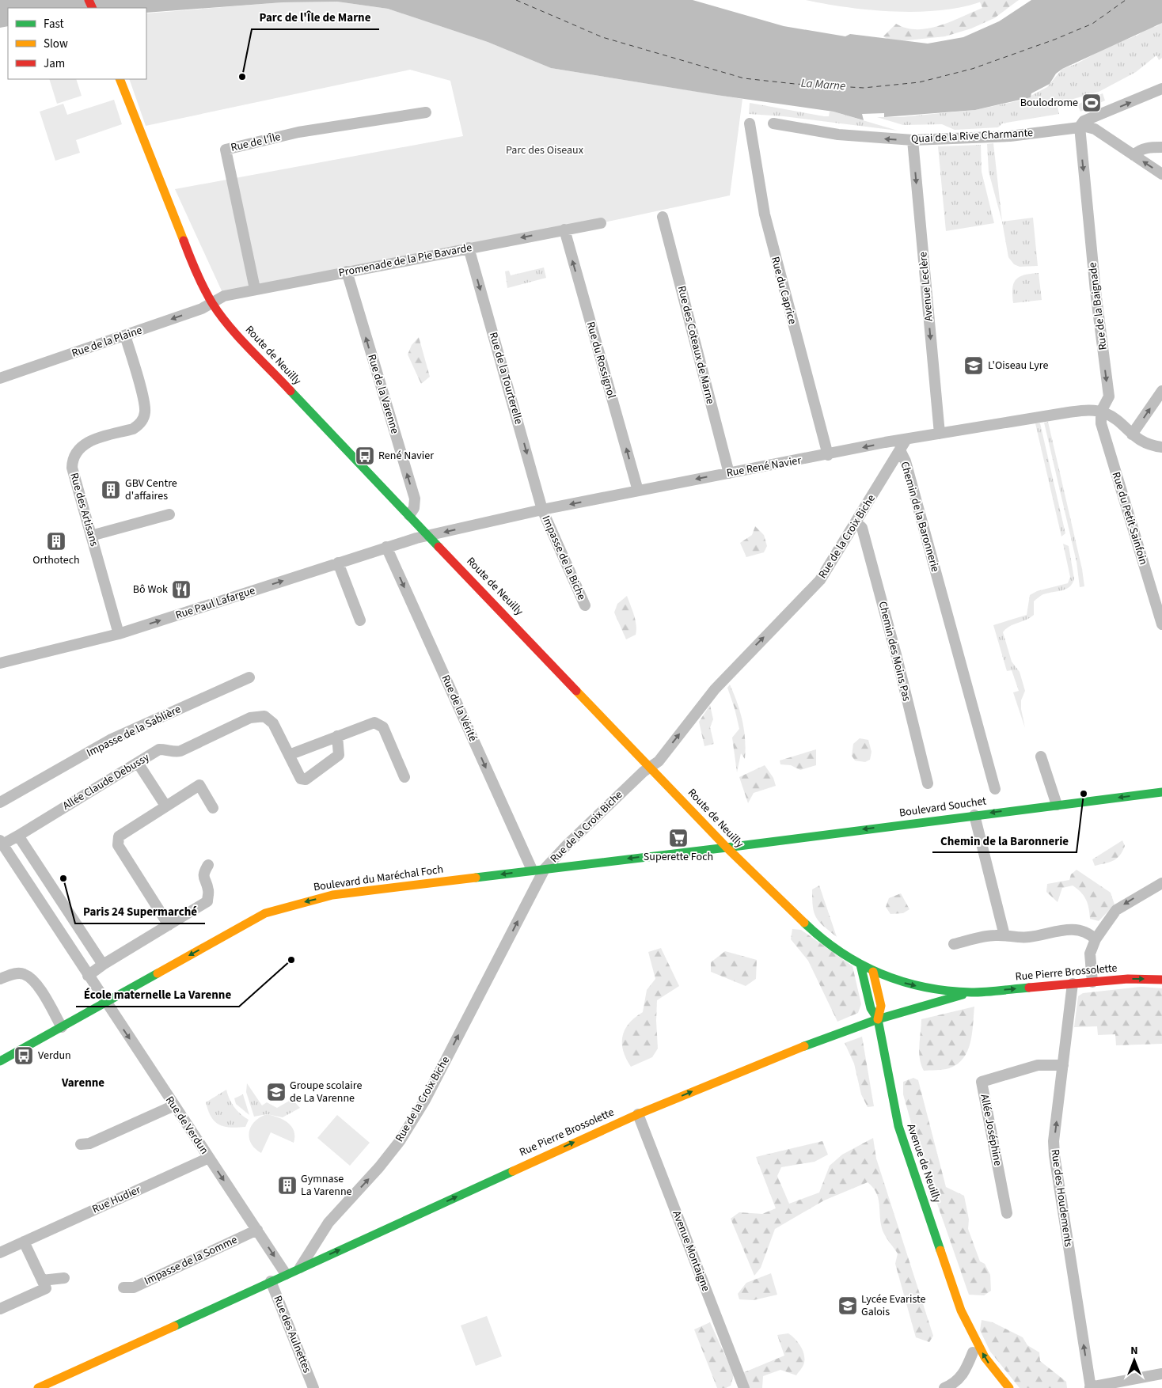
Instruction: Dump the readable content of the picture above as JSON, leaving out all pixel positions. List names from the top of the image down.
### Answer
{
  "streets": {
    "main road": [
      "Route de Neuilly",
      "Boulevard Souchet",
      "Boulevard du Maréchal Foch",
      "Rue Pierre Brossolette",
      "Avenue de Neuilly"
    ],
    "street": [
      "Quai de la Rive Charmante",
      "Rue de l'Île",
      "Promenade de la Pie Bavarde",
      "Avenue Leclère",
      "Rue du Caprice",
      "Rue de la Baignade",
      "Rue de la Plaine",
      "Rue des Coteaux de Marne",
      "Rue du Rossignol",
      "Rue de la Tourterelle",
      "Rue de la Varenne",
      "Rue René Navier",
      "Rue des Artisans",
      "Chemin de la Baronnerie",
      "Rue du Petit Sainfoin",
      "Rue de la Croix Biche",
      "Impasse de la Biche",
      "Rue Paul Lafargue",
      "Chemin des Moins Pas",
      "Rue de la Vérité",
      "Impasse de la Sablière",
      "Allée Claude Debussy",
      "Rue de Verdun",
      "Allée Joséphine",
      "Rue des Houdements",
      "Rue Hudier",
      "Avenue Montaigne",
      "Impasse de la Somme",
      "Rue des Aulnettes"
    ]
  },
  "crossings": [
    ["Quai de la Rive Charmante", "Avenue Leclère"],
    ["Quai de la Rive Charmante", "Rue de la Baignade"],
    ["Rue de l'Île", "Promenade de la Pie Bavarde"],
    ["Promenade de la Pie Bavarde", "Rue de la Plaine"],
    ["Promenade de la Pie Bavarde", "Route de Neuilly"],
    ["Promenade de la Pie Bavarde", "Rue du Rossignol"],
    ["Promenade de la Pie Bavarde", "Rue de la Tourterelle"],
    ["Promenade de la Pie Bavarde", "Rue de la Varenne"],
    ["Avenue Leclère", "Rue René Navier"],
    ["Rue du Caprice", "Rue René Navier"],
    ["Rue de la Baignade", "Rue René Navier"],
    ["Rue de la Baignade", "Rue du Petit Sainfoin"],
    ["Rue de la Plaine", "Route de Neuilly"],
    ["Rue de la Plaine", "Rue des Artisans"],
    ["Rue des Coteaux de Marne", "Rue René Navier"],
    ["Route de Neuilly", "Rue de la Varenne"],
    ["Route de Neuilly", "Rue René Navier"],
    ["Route de Neuilly", "Rue de la Croix Biche"],
    ["Route de Neuilly", "Rue Paul Lafargue"],
    ["Route de Neuilly", "Boulevard Souchet"],
    ["Route de Neuilly", "Boulevard du Maréchal Foch"],
    ["Route de Neuilly", "Rue Pierre Brossolette"],
    ["Route de Neuilly", "Avenue de Neuilly"],
    ["Rue du Rossignol", "Rue René Navier"],
    ["Rue de la Tourterelle", "Rue René Navier"],
    ["Rue de la Tourterelle", "Impasse de la Biche"],
    ["Rue René Navier", "Rue du Petit Sainfoin"],
    ["Rue René Navier", "Rue de la Croix Biche"],
    ["Rue René Navier", "Impasse de la Biche"],
    ["Rue René Navier", "Rue Paul Lafargue"],
    ["Rue des Artisans", "Rue Paul Lafargue"],
    ["Chemin de la Baronnerie", "Rue de la Croix Biche"],
    ["Rue de la Croix Biche", "Chemin des Moins Pas"],
    ["Rue de la Croix Biche", "Boulevard du Maréchal Foch"],
    ["Rue de la Croix Biche", "Rue Pierre Brossolette"],
    ["Rue Paul Lafargue", "Rue de la Vérité"],
    ["Rue de la Vérité", "Boulevard du Maréchal Foch"],
    ["Allée Claude Debussy", "Rue de Verdun"],
    ["Boulevard Souchet", "Boulevard du Maréchal Foch"],
    ["Boulevard du Maréchal Foch", "Rue de Verdun"],
    ["Rue Pierre Brossolette", "Rue de Verdun"],
    ["Rue Pierre Brossolette", "Avenue de Neuilly"],
    ["Rue Pierre Brossolette", "Rue des Houdements"],
    ["Rue Pierre Brossolette", "Avenue Montaigne"],
    ["Rue Pierre Brossolette", "Rue des Aulnettes"],
    ["Rue de Verdun", "Rue Hudier"],
    ["Rue de Verdun", "Impasse de la Somme"],
    ["Allée Joséphine", "Rue des Houdements"]
  ],
  "one_way": [
    "Avenue Leclère",
    "Rue de la Baignade",
    "Rue de la Plaine",
    "Rue du Rossignol",
    "Rue de la Tourterelle",
    "Rue de la Varenne",
    "Rue René Navier",
    "Rue de la Croix Biche",
    "Rue Paul Lafargue",
    "Rue de la Vérité",
    "Boulevard Souchet",
    "Boulevard du Maréchal Foch",
    "Rue Pierre Brossolette",
    "Rue de Verdun",
    "Rue des Houdements"
  ],
  "districts": ["Varenne"],
  "water": ["La Marne"],
  "parks": ["Parc des Oiseaux"],
  "places": {
    "other": [
      "Parc de l'Île de Marne",
      "Chemin de la Baronnerie",
      "Paris 24 Supermarché",
      "École maternelle La Varenne"
    ],
    "sports": ["Boulodrome"],
    "school or university": ["L'Oiseau Lyre", "Groupe scolaire de La Varenne", "Lycée Evariste Galois"],
    "bus stop": ["René Navier", "Verdun"],
    "building": ["GBV Centre d'affaires", "Orthotech", "Gymnase La Varenne"],
    "restaurant": ["Bô Wok"],
    "supermarket": ["Superette Foch"]
  },
  "legend": ["Fast", "Slow", "Jam"],
  "north": "top"
}
